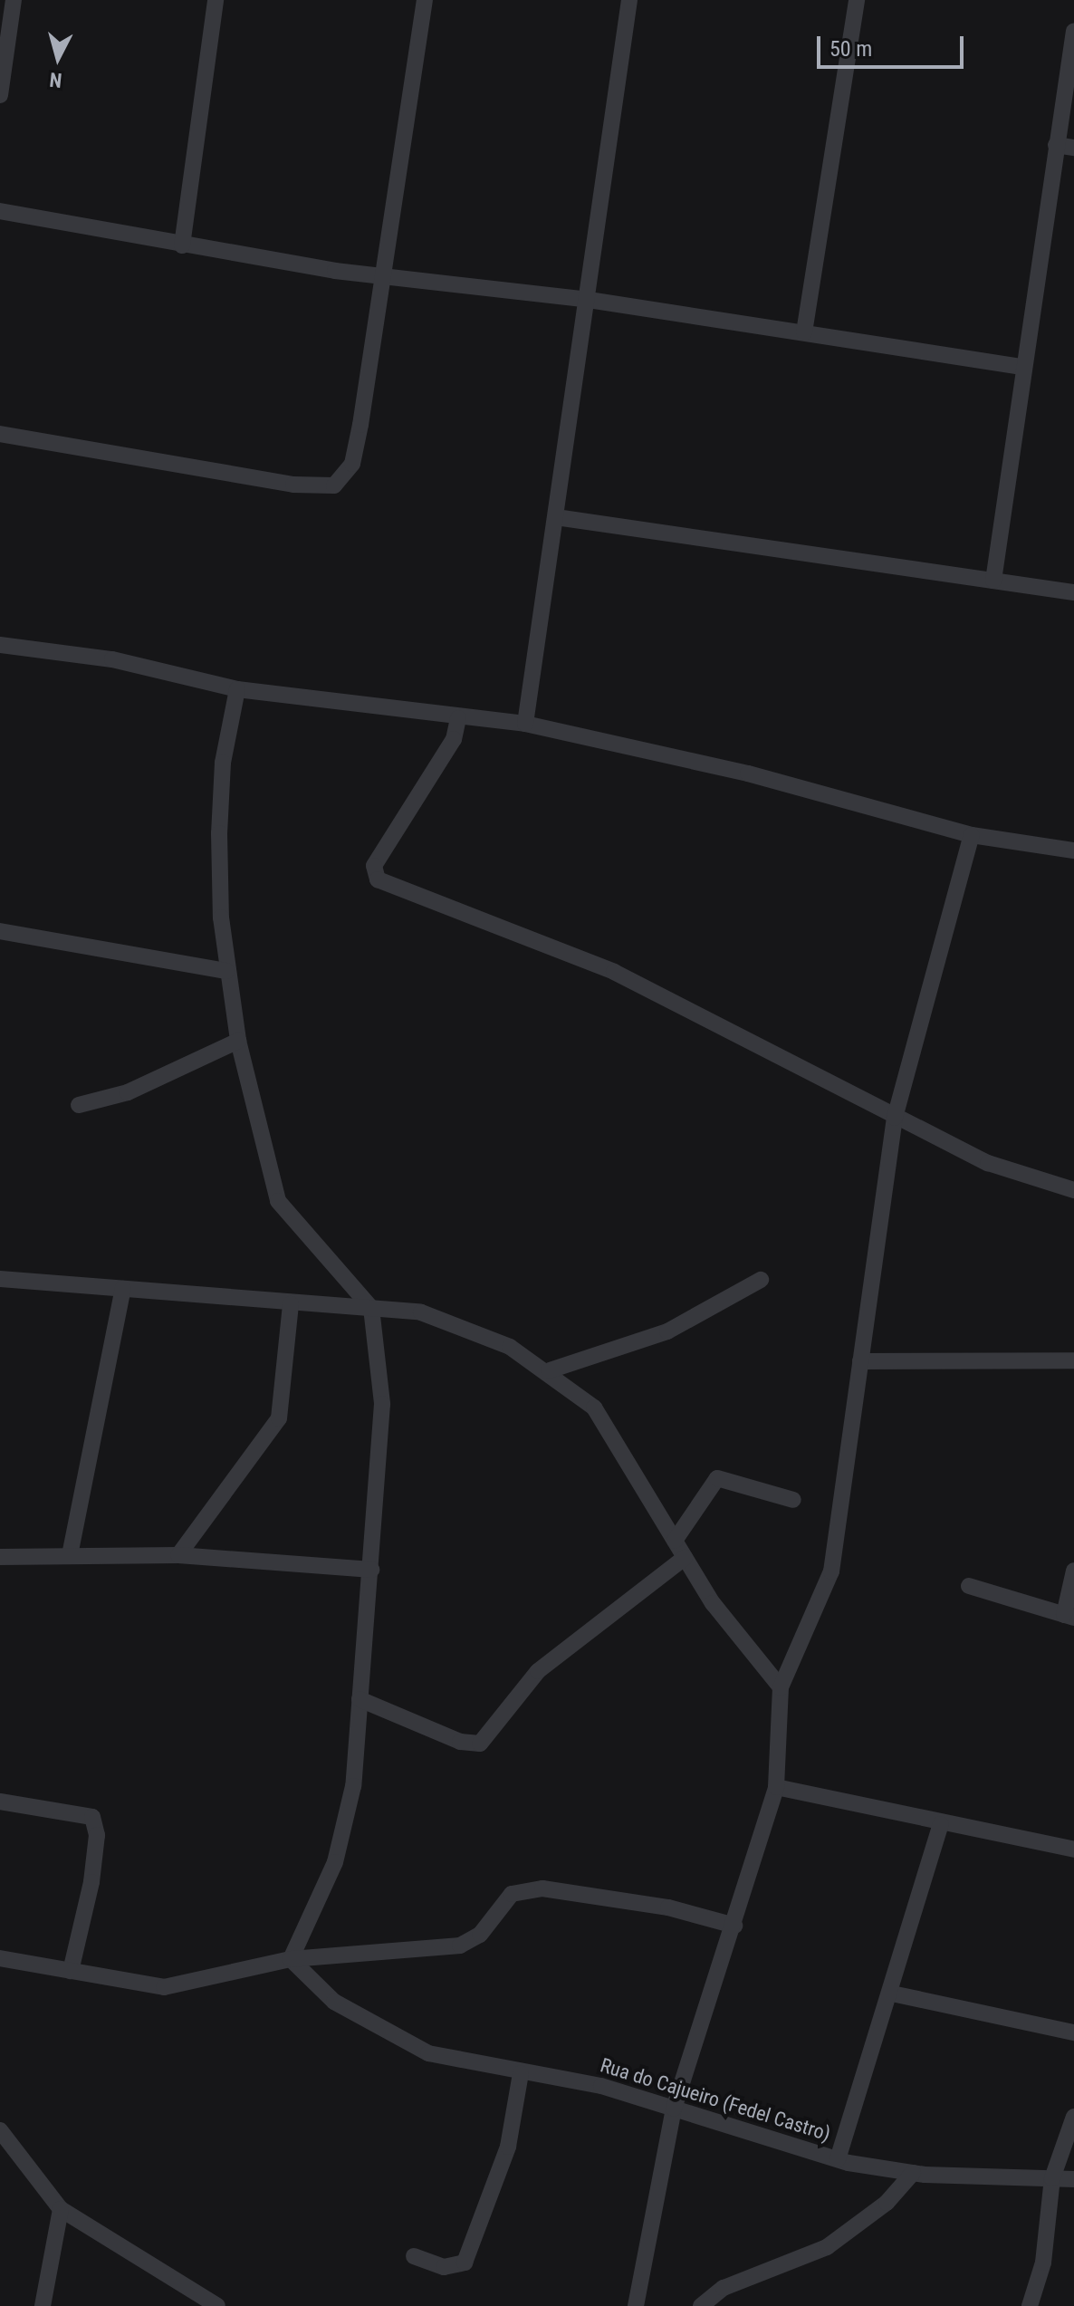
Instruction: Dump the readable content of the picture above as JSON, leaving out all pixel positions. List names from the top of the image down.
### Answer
{
  "streets": {
    "street": ["Rua do Cajueiro (Fedel Castro)"]
  },
  "scale_bar": "50 m",
  "north": "bottom"
}
